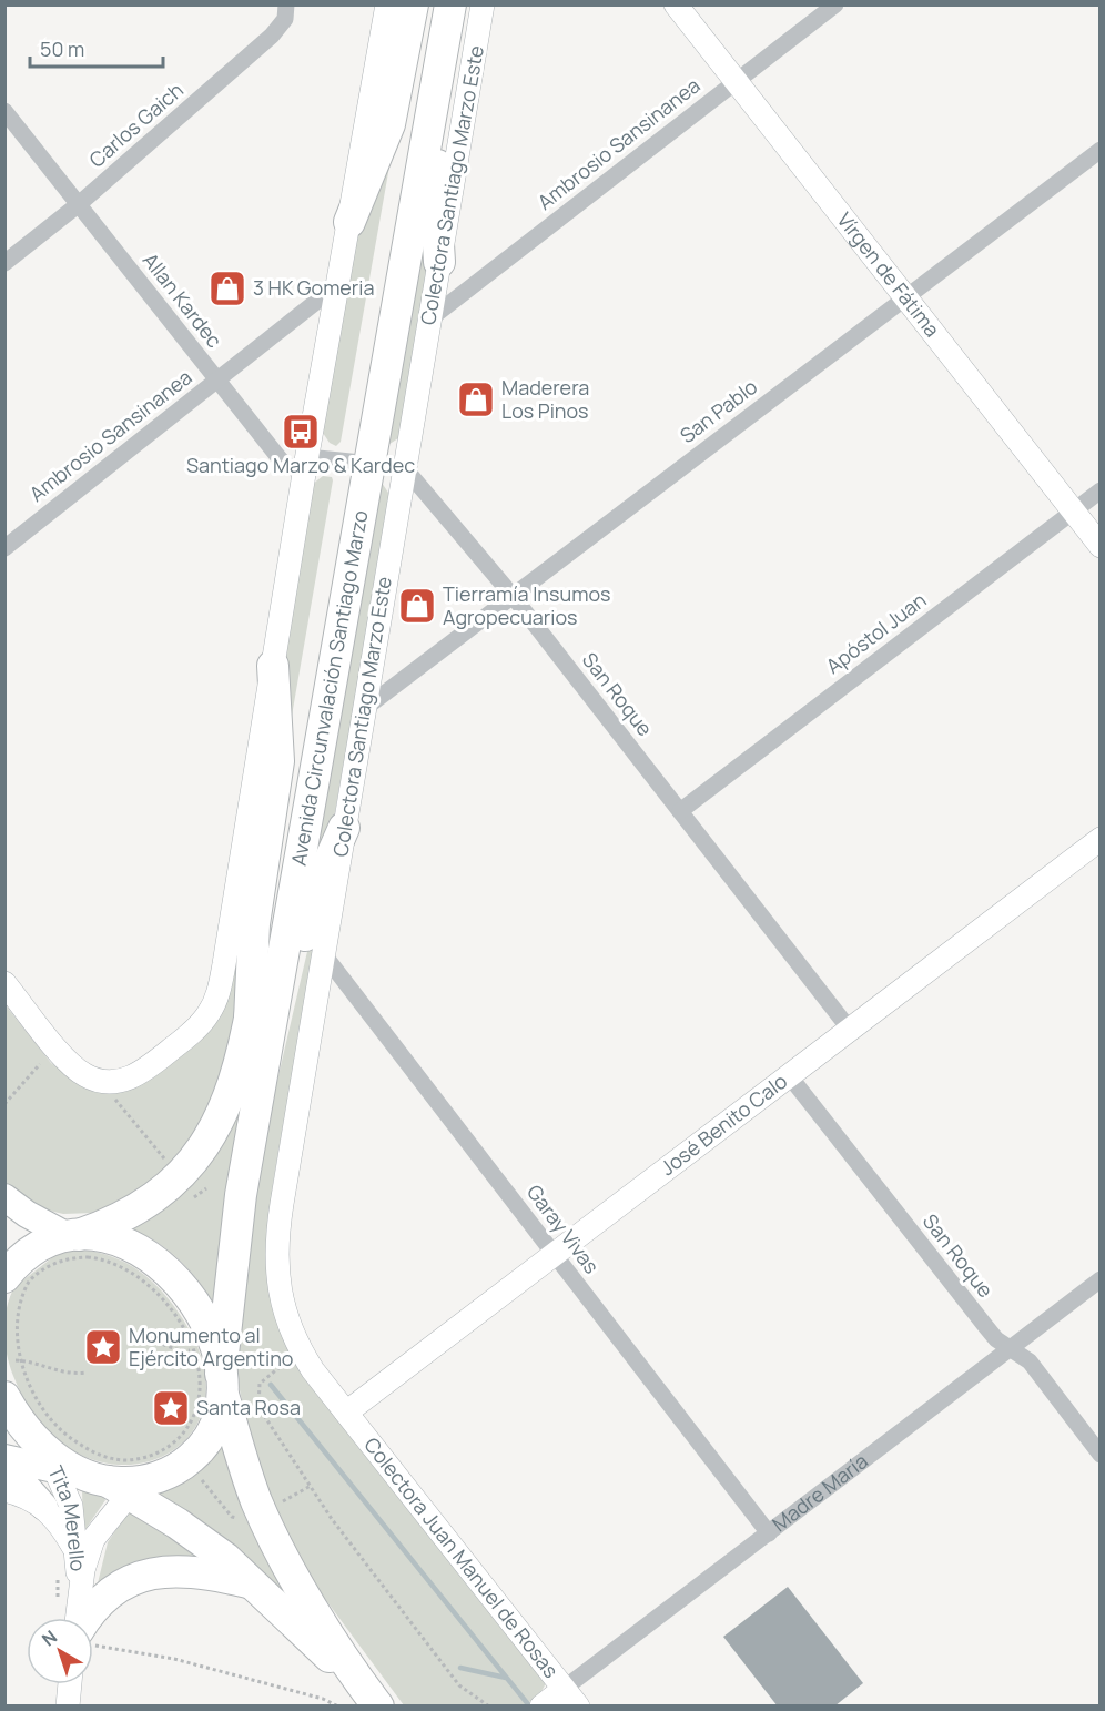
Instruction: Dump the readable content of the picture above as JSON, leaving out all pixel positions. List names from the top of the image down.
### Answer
{
  "streets": {
    "highway": ["Avenida Circunvalación Santiago Marzo"],
    "street": [
      "Carlos Gaich",
      "Ambrosio Sansinanea",
      "Colectora Santiago Marzo Este",
      "Vírgen de Fátima",
      "Allan Kardec",
      "San Pablo",
      "Apóstol Juan",
      "San Roque",
      "José Benito Calo",
      "Garay Vivas",
      "Madre María",
      "Tita Merello",
      "Colectora Juan Manuel de Rosas"
    ]
  },
  "crossings": [
    ["Carlos Gaich", "Allan Kardec"],
    ["Ambrosio Sansinanea", "Colectora Santiago Marzo Este"],
    ["Ambrosio Sansinanea", "Vírgen de Fátima"],
    ["Ambrosio Sansinanea", "Allan Kardec"],
    ["Colectora Santiago Marzo Este", "San Pablo"],
    ["Colectora Santiago Marzo Este", "San Roque"],
    ["Colectora Santiago Marzo Este", "José Benito Calo"],
    ["Colectora Santiago Marzo Este", "Garay Vivas"],
    ["Colectora Santiago Marzo Este", "Colectora Juan Manuel de Rosas"],
    ["Vírgen de Fátima", "San Pablo"],
    ["Vírgen de Fátima", "Apóstol Juan"],
    ["San Pablo", "San Roque"],
    ["Apóstol Juan", "San Roque"],
    ["Avenida Circunvalación Santiago Marzo", "Tita Merello"],
    ["San Roque", "José Benito Calo"],
    ["San Roque", "Madre María"],
    ["José Benito Calo", "Garay Vivas"],
    ["José Benito Calo", "Colectora Juan Manuel de Rosas"],
    ["Garay Vivas", "Madre María"],
    ["Madre María", "Colectora Juan Manuel de Rosas"]
  ],
  "places": {
    "shop": ["3 HK Gomeria", "Maderera Los Pinos", "Tierramía Insumos Agropecuarios"],
    "bus stop": ["Santiago Marzo & Kardec"],
    "place": ["Monumento al Ejército Argentino", "Santa Rosa"]
  },
  "scale_bar": "50 m",
  "north": "top left"
}
